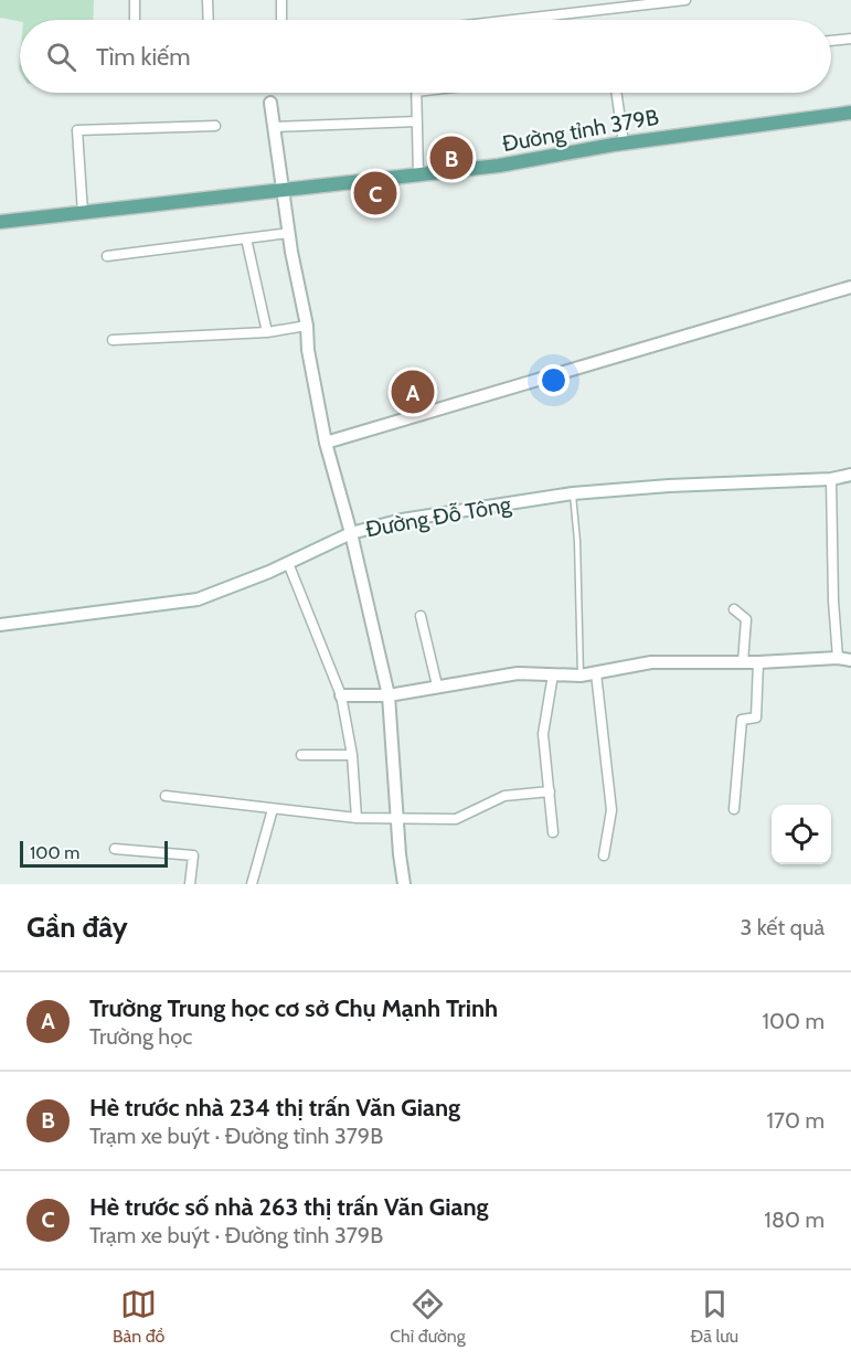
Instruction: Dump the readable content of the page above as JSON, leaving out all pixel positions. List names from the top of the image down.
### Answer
{
  "streets": {
    "main road": ["Đường tỉnh 379B"],
    "street": ["Đường Đỗ Tông"]
  },
  "scale_bar": "100 m",
  "page": {
    "search": "Tìm kiếm",
    "pins": ["B", "C", "A"],
    "scale": "100 m",
    "heading": ["Gần đây", "3 kết quả"],
    "list": [
      {
        "mark": "A",
        "name": "Trường Trung học cơ sở Chụ Mạnh Trinh",
        "note": "Trường học",
        "value": "100 m"
      },
      {
        "mark": "B",
        "name": "Hè trước nhà 234 thị trấn Văn Giang",
        "note": "Trạm xe buýt · Đường tỉnh 379B",
        "value": "170 m"
      },
      {
        "mark": "C",
        "name": "Hè trước số nhà 263 thị trấn Văn Giang",
        "note": "Trạm xe buýt · Đường tỉnh 379B",
        "value": "180 m"
      }
    ],
    "nav": ["Bản đồ", "Chỉ đường", "Đã lưu"]
  }
}
